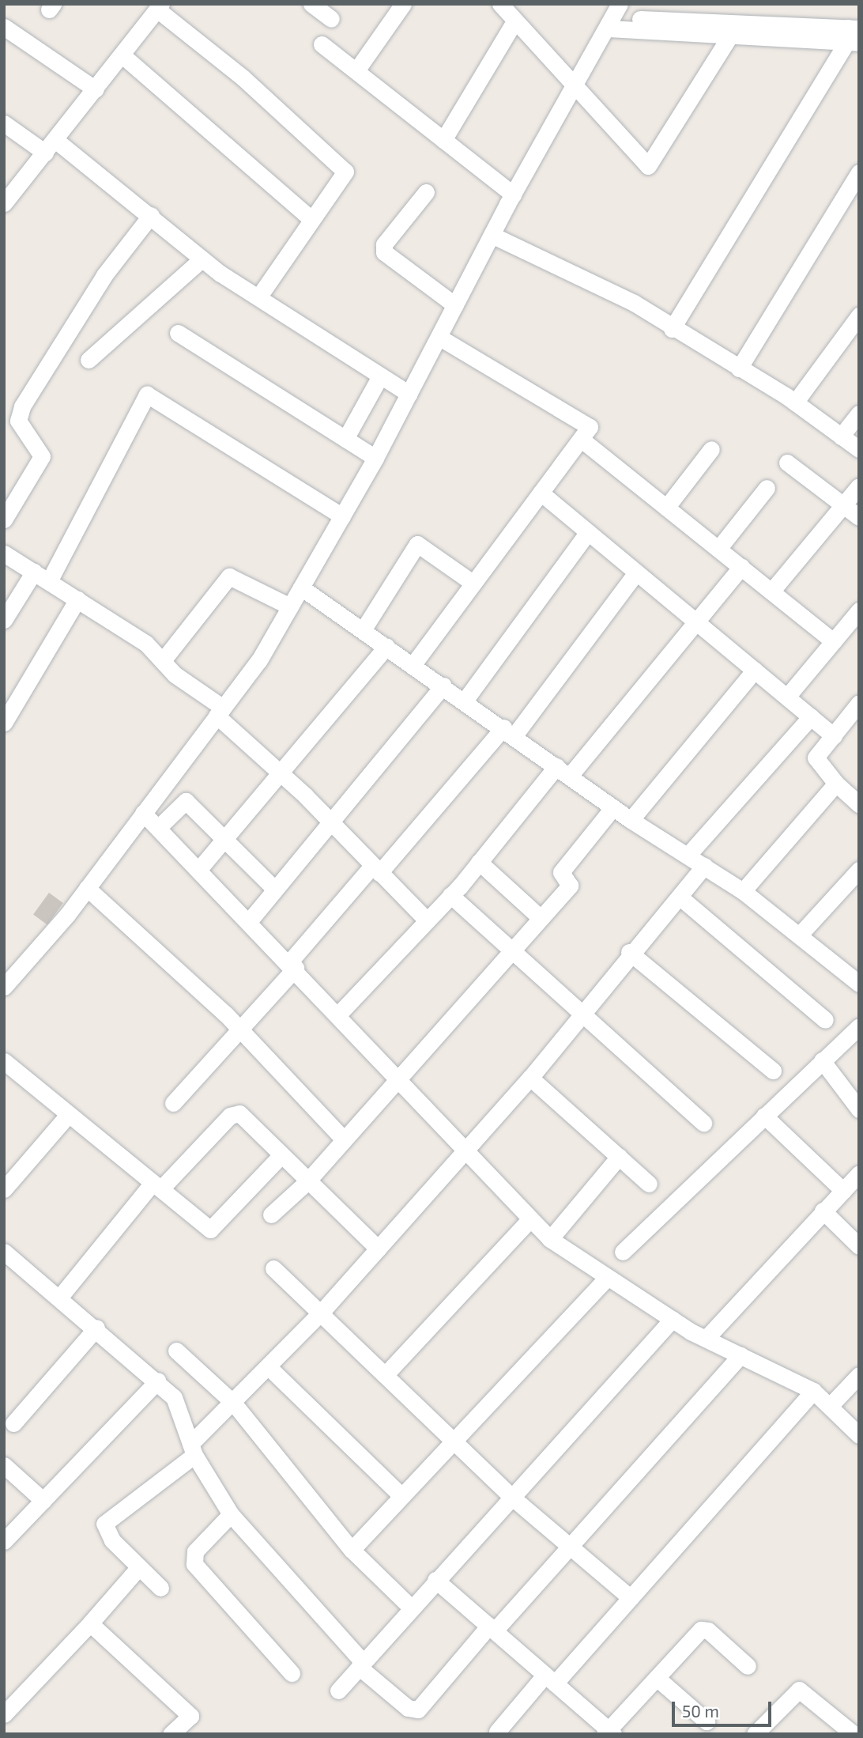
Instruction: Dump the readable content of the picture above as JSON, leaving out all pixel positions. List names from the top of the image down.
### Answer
{
  "scale_bar": "50 m"
}
